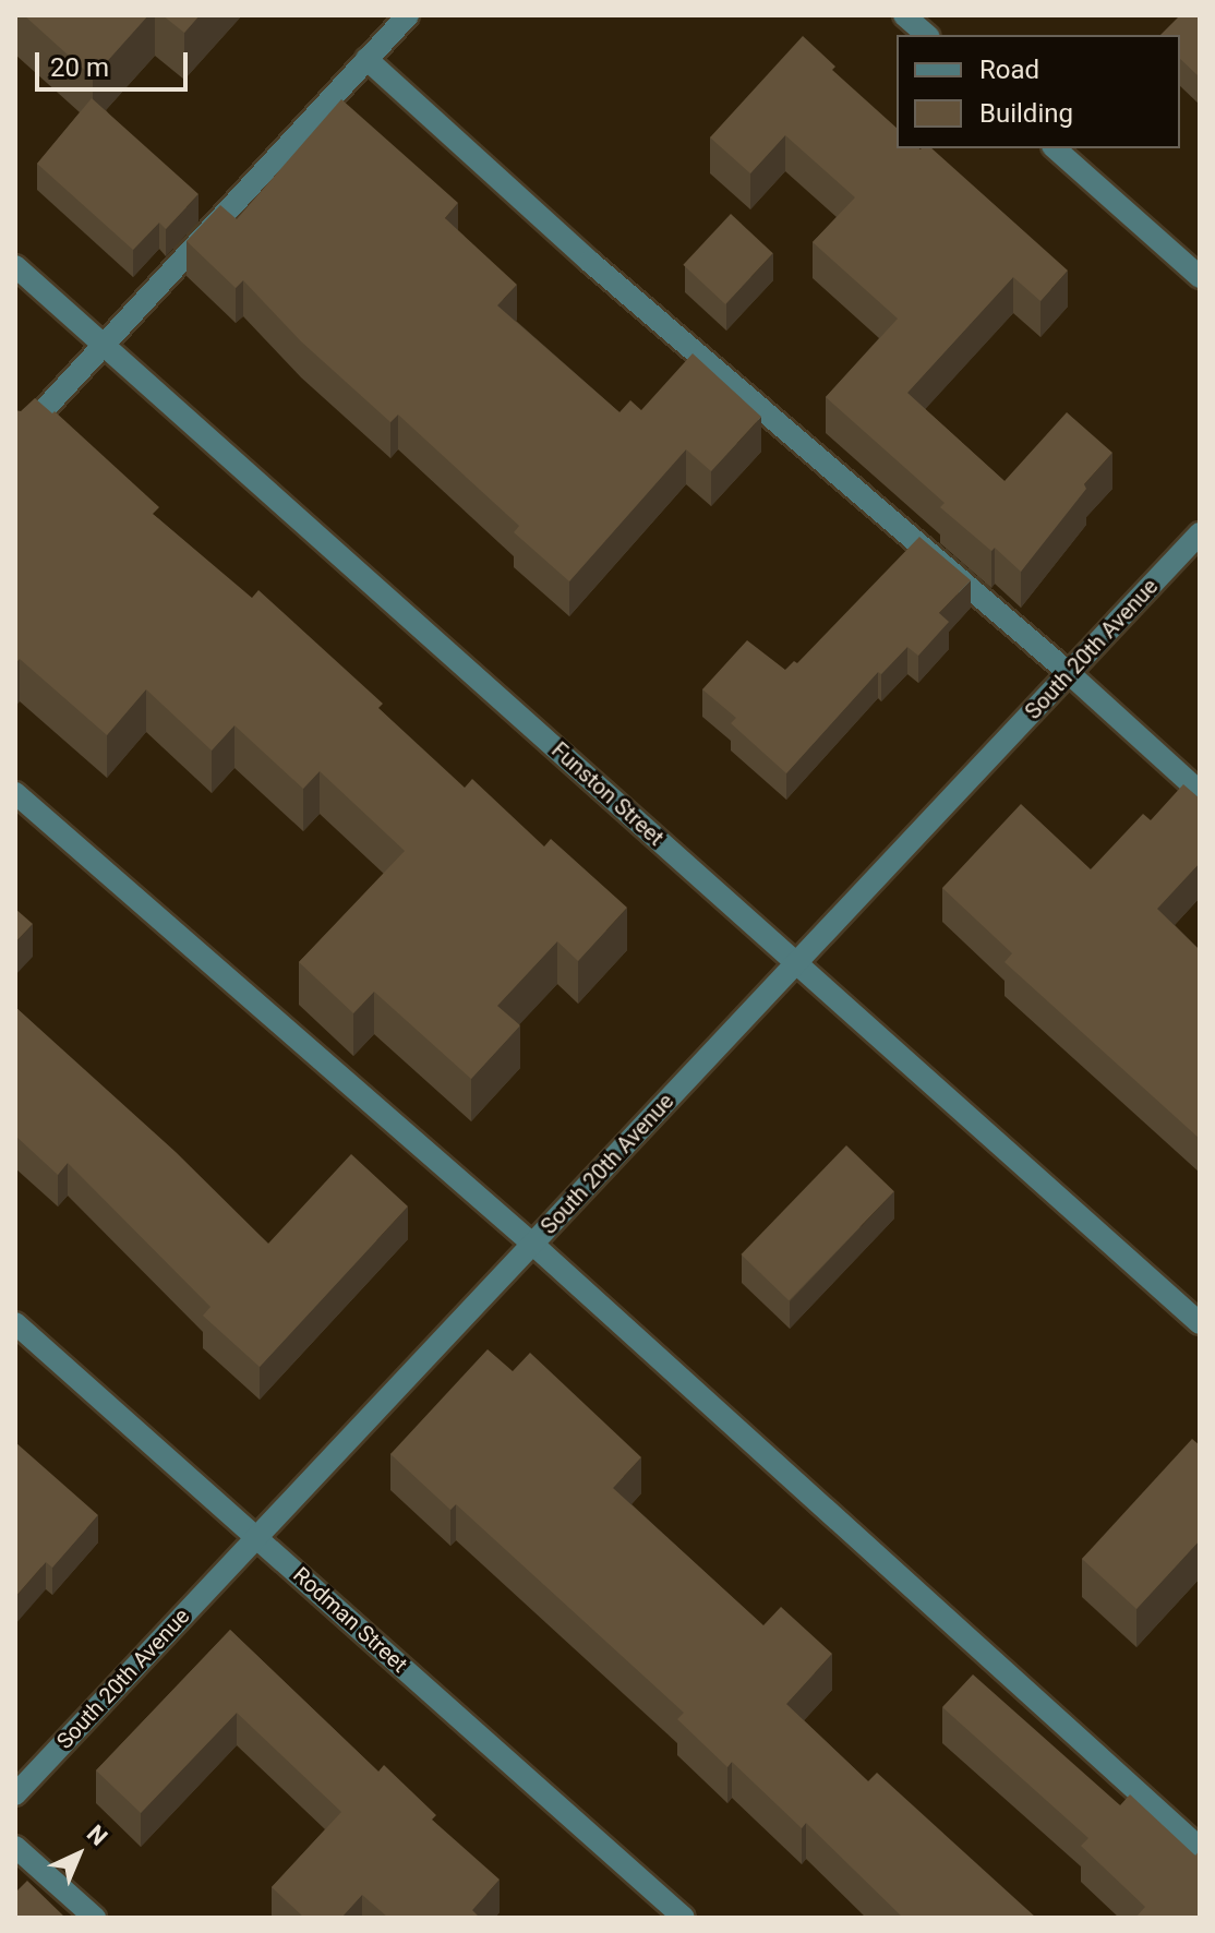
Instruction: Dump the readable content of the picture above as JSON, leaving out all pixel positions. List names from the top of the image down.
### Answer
{
  "streets": {
    "street": ["South 20th Avenue", "Funston Street", "Rodman Street"]
  },
  "crossings": [
    ["South 20th Avenue", "Funston Street"],
    ["South 20th Avenue", "Rodman Street"]
  ],
  "legend": ["Road", "Building"],
  "scale_bar": "20 m",
  "north": "top right"
}
